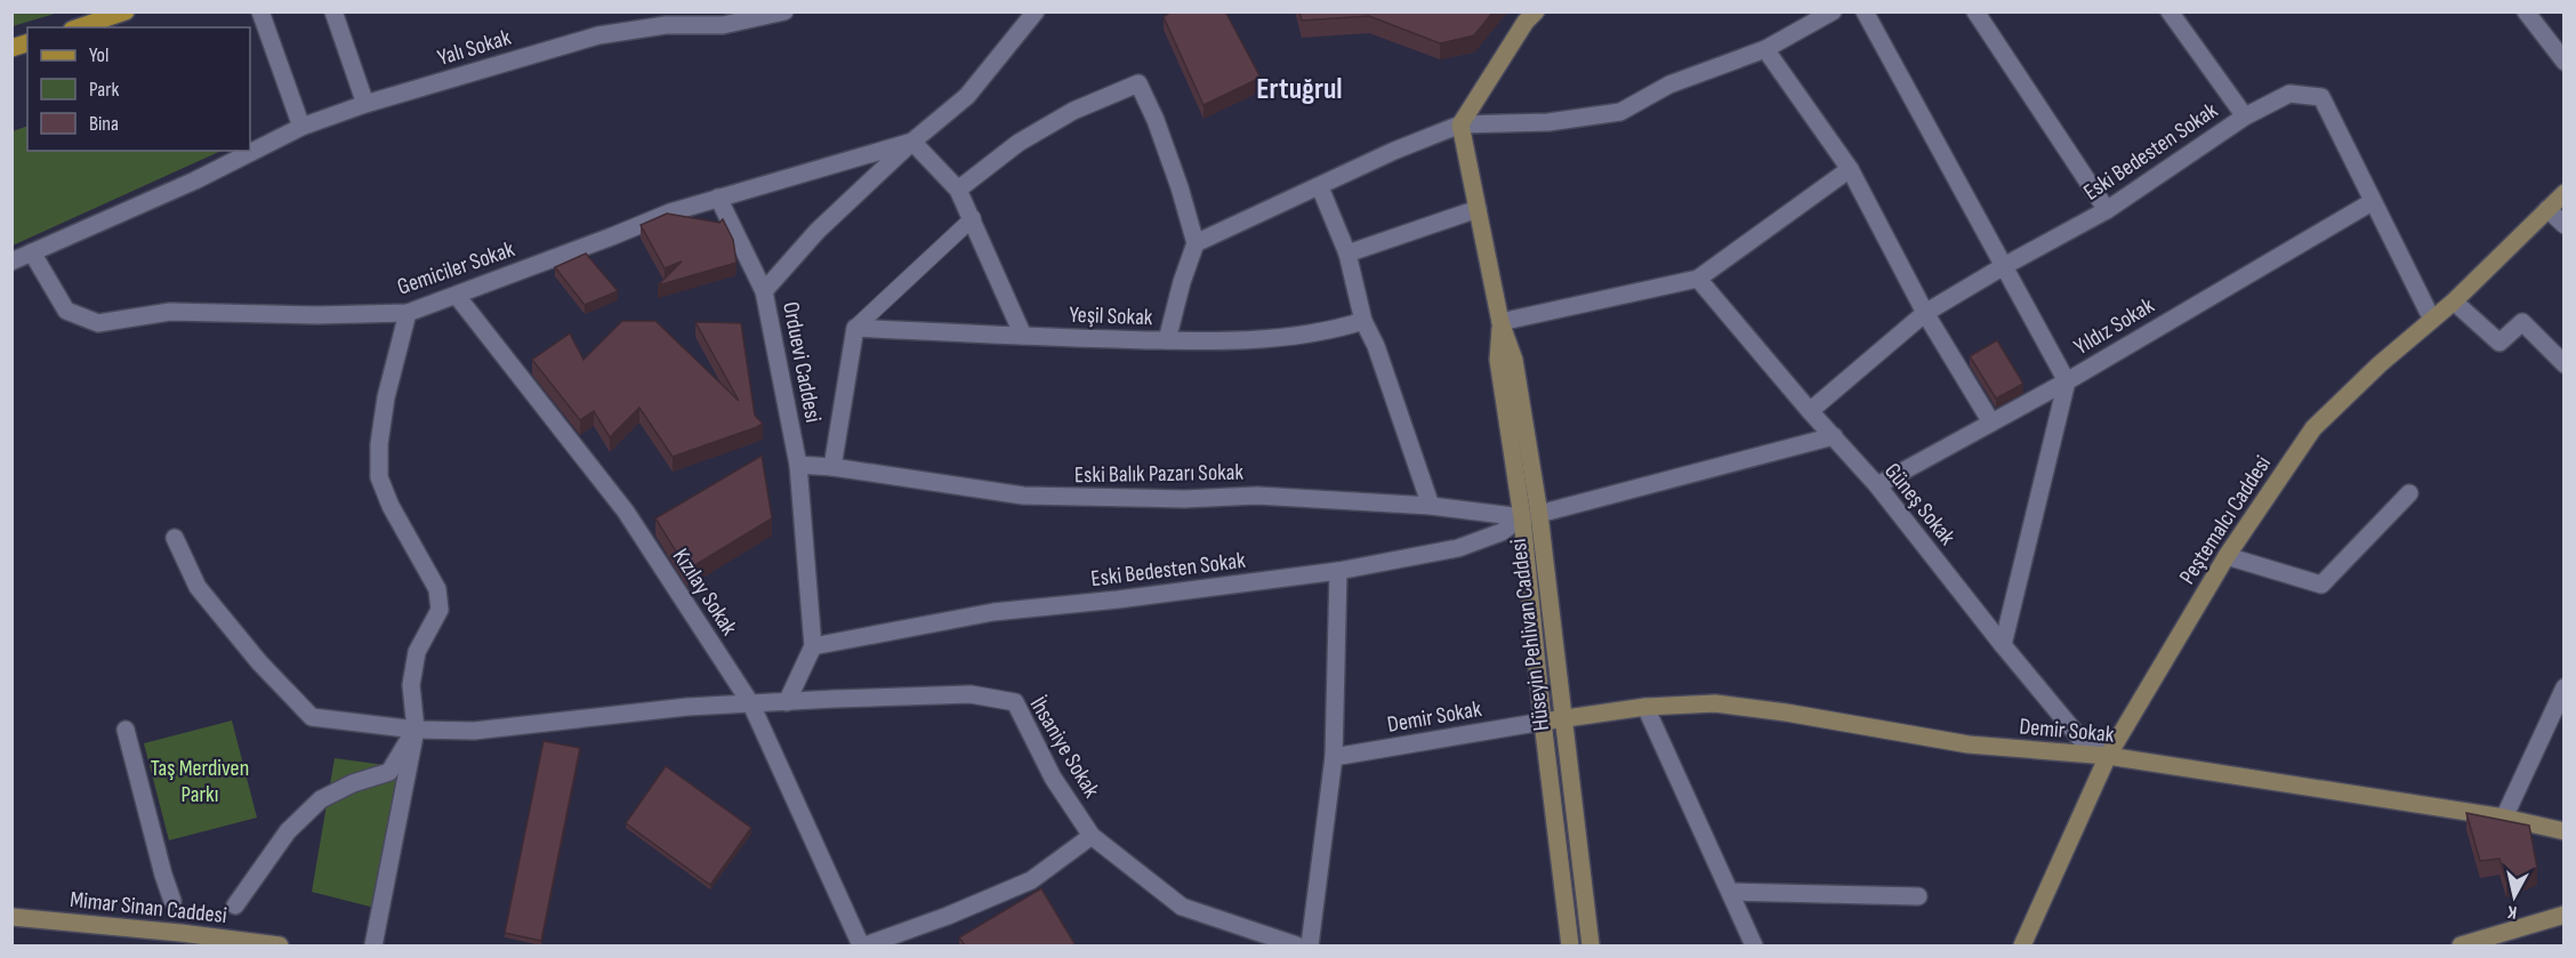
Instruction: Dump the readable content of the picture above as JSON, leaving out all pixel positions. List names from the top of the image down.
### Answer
{
  "streets": {
    "street": [
      "Yalı Sokak",
      "Eski Bedesten Sokak",
      "Gemiciler Sokak",
      "Yeşil Sokak",
      "Yıldız Sokak",
      "Orduevi Caddesi",
      "Eski Balık Pazarı Sokak",
      "Güneş Sokak",
      "Peştemalcı Caddesi",
      "Kızılay Sokak",
      "Hüseyin Pehlivan Caddesi",
      "Demir Sokak",
      "İhsaniye Sokak",
      "Mimar Sinan Caddesi"
    ]
  },
  "crossings": [
    ["Yalı Sokak", "Gemiciler Sokak"],
    ["Eski Bedesten Sokak", "Yıldız Sokak"],
    ["Eski Bedesten Sokak", "Orduevi Caddesi"],
    ["Eski Bedesten Sokak", "Eski Balık Pazarı Sokak"],
    ["Eski Bedesten Sokak", "Güneş Sokak"],
    ["Eski Bedesten Sokak", "Peştemalcı Caddesi"],
    ["Eski Bedesten Sokak", "Hüseyin Pehlivan Caddesi"],
    ["Gemiciler Sokak", "Orduevi Caddesi"],
    ["Gemiciler Sokak", "Kızılay Sokak"],
    ["Yıldız Sokak", "Güneş Sokak"],
    ["Orduevi Caddesi", "Eski Balık Pazarı Sokak"],
    ["Orduevi Caddesi", "İhsaniye Sokak"],
    ["Eski Balık Pazarı Sokak", "Hüseyin Pehlivan Caddesi"],
    ["Güneş Sokak", "Peştemalcı Caddesi"],
    ["Güneş Sokak", "Demir Sokak"],
    ["Peştemalcı Caddesi", "Demir Sokak"],
    ["Kızılay Sokak", "İhsaniye Sokak"],
    ["Hüseyin Pehlivan Caddesi", "Demir Sokak"]
  ],
  "districts": ["Ertuğrul"],
  "parks": ["Taş Merdiven Parkı"],
  "legend": ["Yol", "Park", "Bina"],
  "north": "bottom"
}
